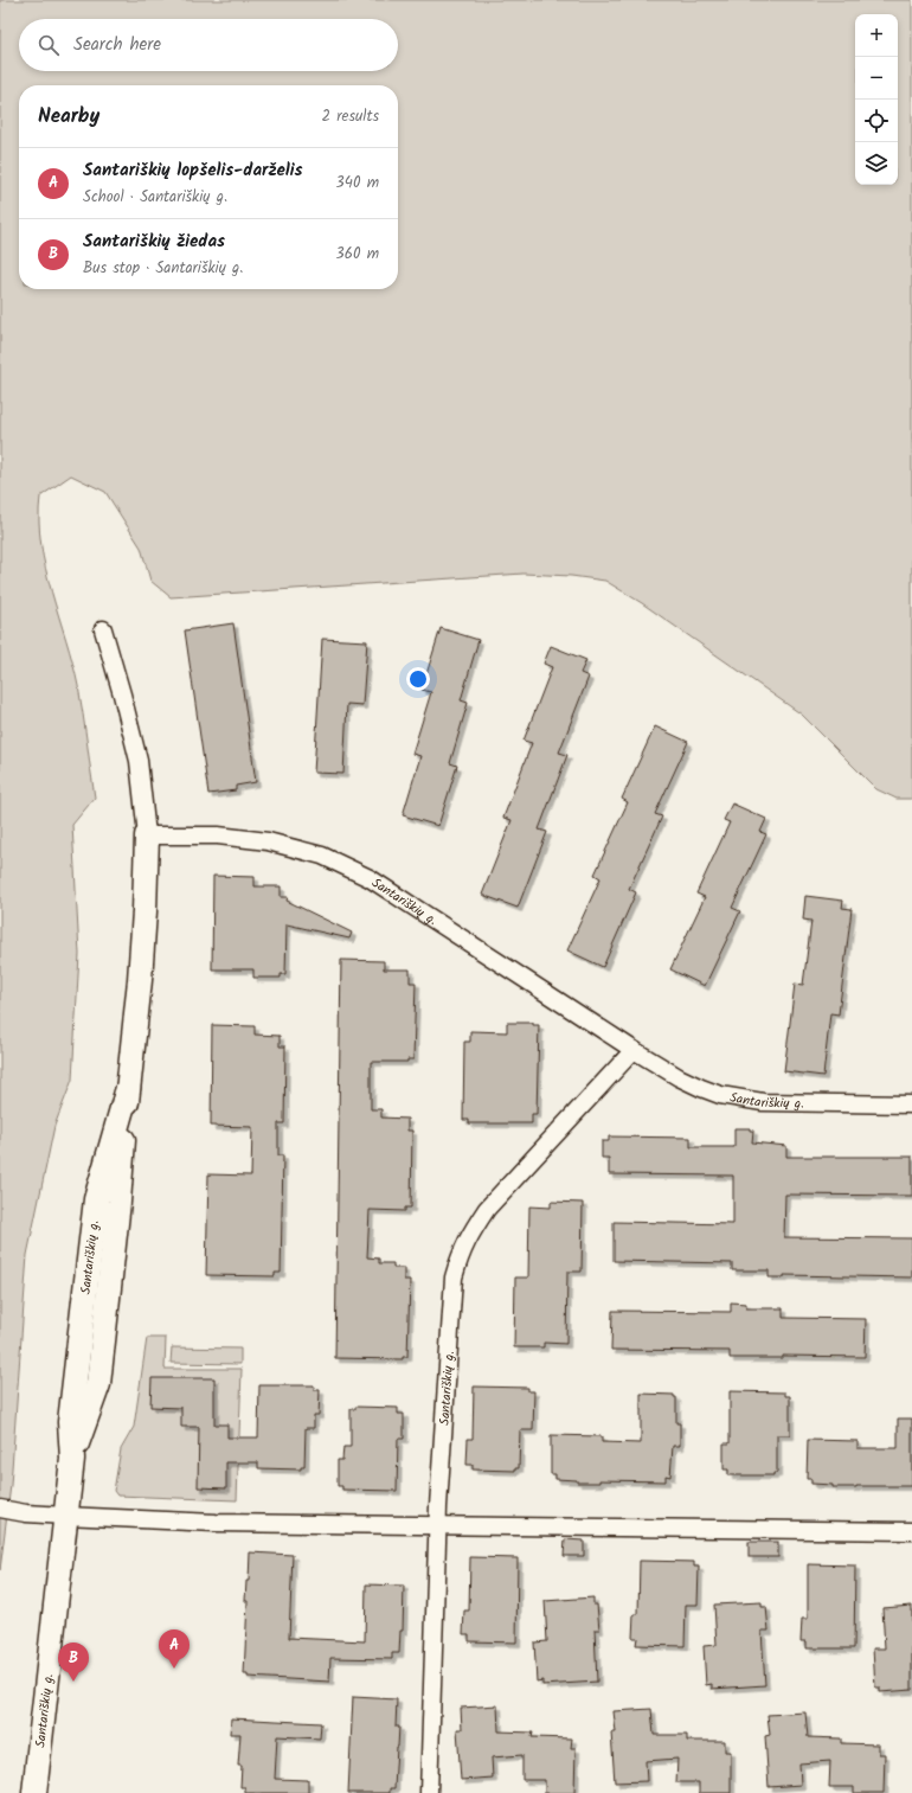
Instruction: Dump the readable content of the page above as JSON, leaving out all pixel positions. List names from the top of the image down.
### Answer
{
  "streets": {
    "main road": ["Santariškių g."]
  },
  "page": {
    "map_buttons": ["+", "−"],
    "search": "Search here",
    "heading": ["Nearby", "2 results"],
    "list": [
      {
        "mark": "A",
        "name": "Santariškių lopšelis-darželis",
        "note": "School · Santariškių g.",
        "value": "340 m"
      },
      {
        "mark": "B",
        "name": "Santariškių žiedas",
        "note": "Bus stop · Santariškių g.",
        "value": "360 m"
      }
    ],
    "pins": ["A", "B"]
  }
}
